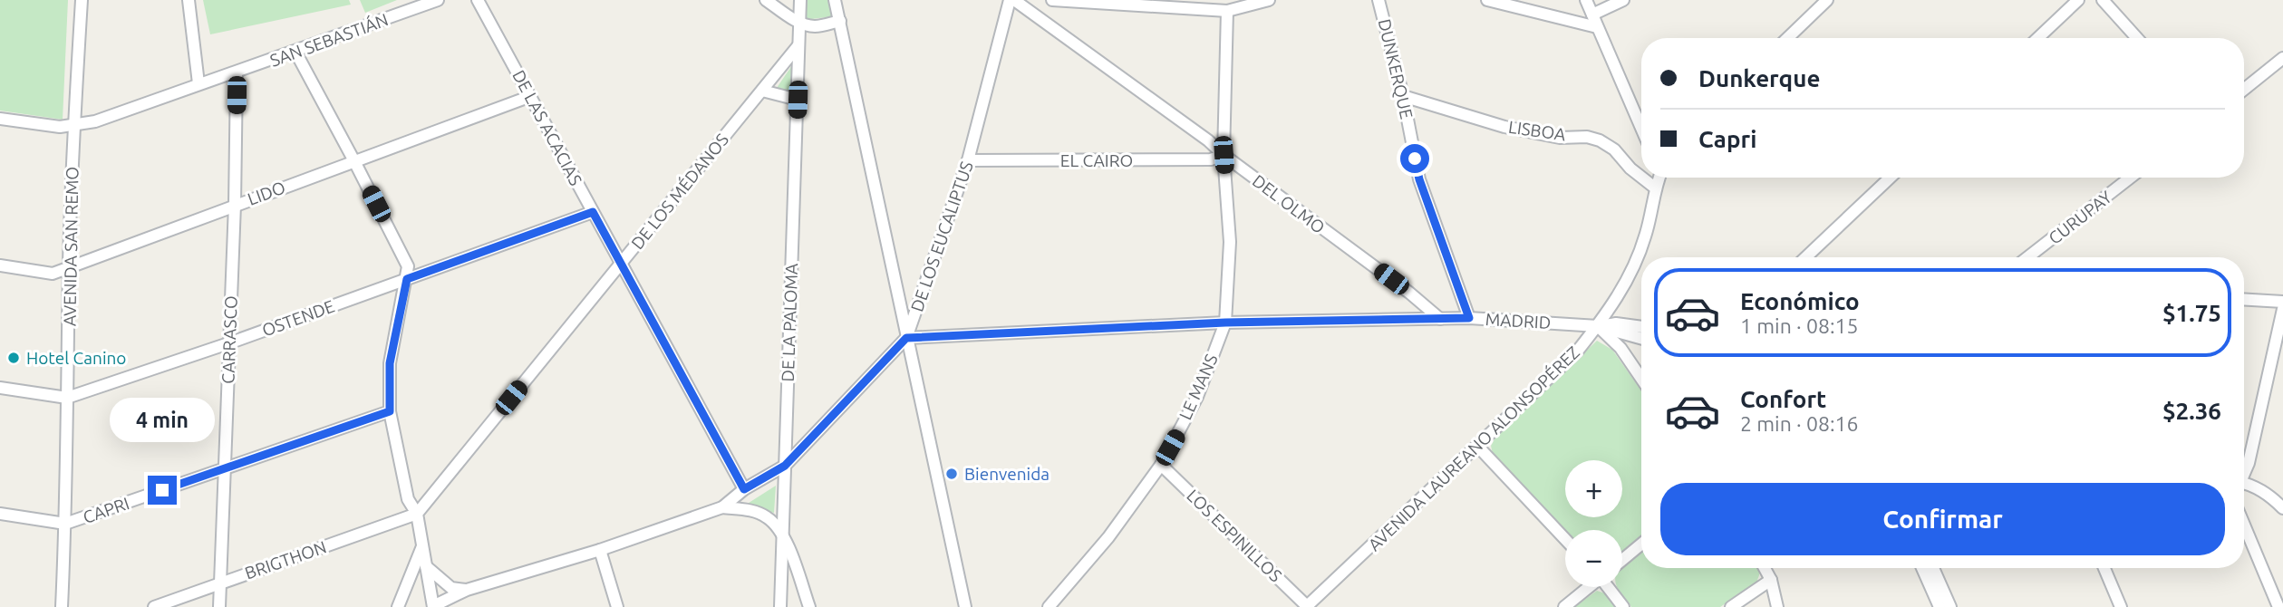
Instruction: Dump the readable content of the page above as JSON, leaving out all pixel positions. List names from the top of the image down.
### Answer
{
  "streets": {
    "street": [
      "SAN SEBASTIÁN",
      "DUNKERQUE",
      "DE LAS ACACIAS",
      "LISBOA",
      "EL CAIRO",
      "DE LOS MÉDANOS",
      "LIDO",
      "DEL OLMO",
      "CURUPAY",
      "DE LOS EUCALIPTUS",
      "AVENIDA SAN REMO",
      "OSTENDE",
      "MADRID",
      "DE LA PALOMA",
      "CARRASCO",
      "LE MANS",
      "AVENIDA LAUREANO ALONSOPÉREZ",
      "CAPRI",
      "LOS ESPINILLOS",
      "BRIGTHON"
    ]
  },
  "crossings": [
    ["SAN SEBASTIÁN", "AVENIDA SAN REMO"],
    ["SAN SEBASTIÁN", "CARRASCO"],
    ["DUNKERQUE", "LISBOA"],
    ["DUNKERQUE", "MADRID"],
    ["DE LAS ACACIAS", "DE LOS MÉDANOS"],
    ["DE LAS ACACIAS", "LIDO"],
    ["DE LAS ACACIAS", "DE LOS EUCALIPTUS"],
    ["DE LAS ACACIAS", "OSTENDE"],
    ["LISBOA", "AVENIDA LAUREANO ALONSOPÉREZ"],
    ["EL CAIRO", "DEL OLMO"],
    ["EL CAIRO", "DE LOS EUCALIPTUS"],
    ["EL CAIRO", "LE MANS"],
    ["DE LOS MÉDANOS", "DE LA PALOMA"],
    ["DE LOS MÉDANOS", "BRIGTHON"],
    ["LIDO", "AVENIDA SAN REMO"],
    ["LIDO", "CARRASCO"],
    ["DEL OLMO", "DE LOS EUCALIPTUS"],
    ["DEL OLMO", "MADRID"],
    ["DEL OLMO", "LE MANS"],
    ["DE LOS EUCALIPTUS", "MADRID"],
    ["DE LOS EUCALIPTUS", "DE LA PALOMA"],
    ["AVENIDA SAN REMO", "OSTENDE"],
    ["AVENIDA SAN REMO", "CAPRI"],
    ["OSTENDE", "CARRASCO"],
    ["MADRID", "LE MANS"],
    ["MADRID", "AVENIDA LAUREANO ALONSOPÉREZ"],
    ["CARRASCO", "CAPRI"],
    ["CARRASCO", "BRIGTHON"],
    ["LE MANS", "LOS ESPINILLOS"],
    ["AVENIDA LAUREANO ALONSOPÉREZ", "LOS ESPINILLOS"]
  ],
  "places": ["Hotel Canino", "Bienvenida"],
  "page": {
    "banner": ["Dunkerque", "Capri"],
    "list": [
      {
        "name": "Económico",
        "note": "1 min · 08:15",
        "value": "$1.75"
      },
      {
        "name": "Confort",
        "note": "2 min · 08:16",
        "value": "$2.36"
      }
    ],
    "bubble": "4 min",
    "map_buttons": ["+", "−"],
    "buttons": "Confirmar"
  }
}
